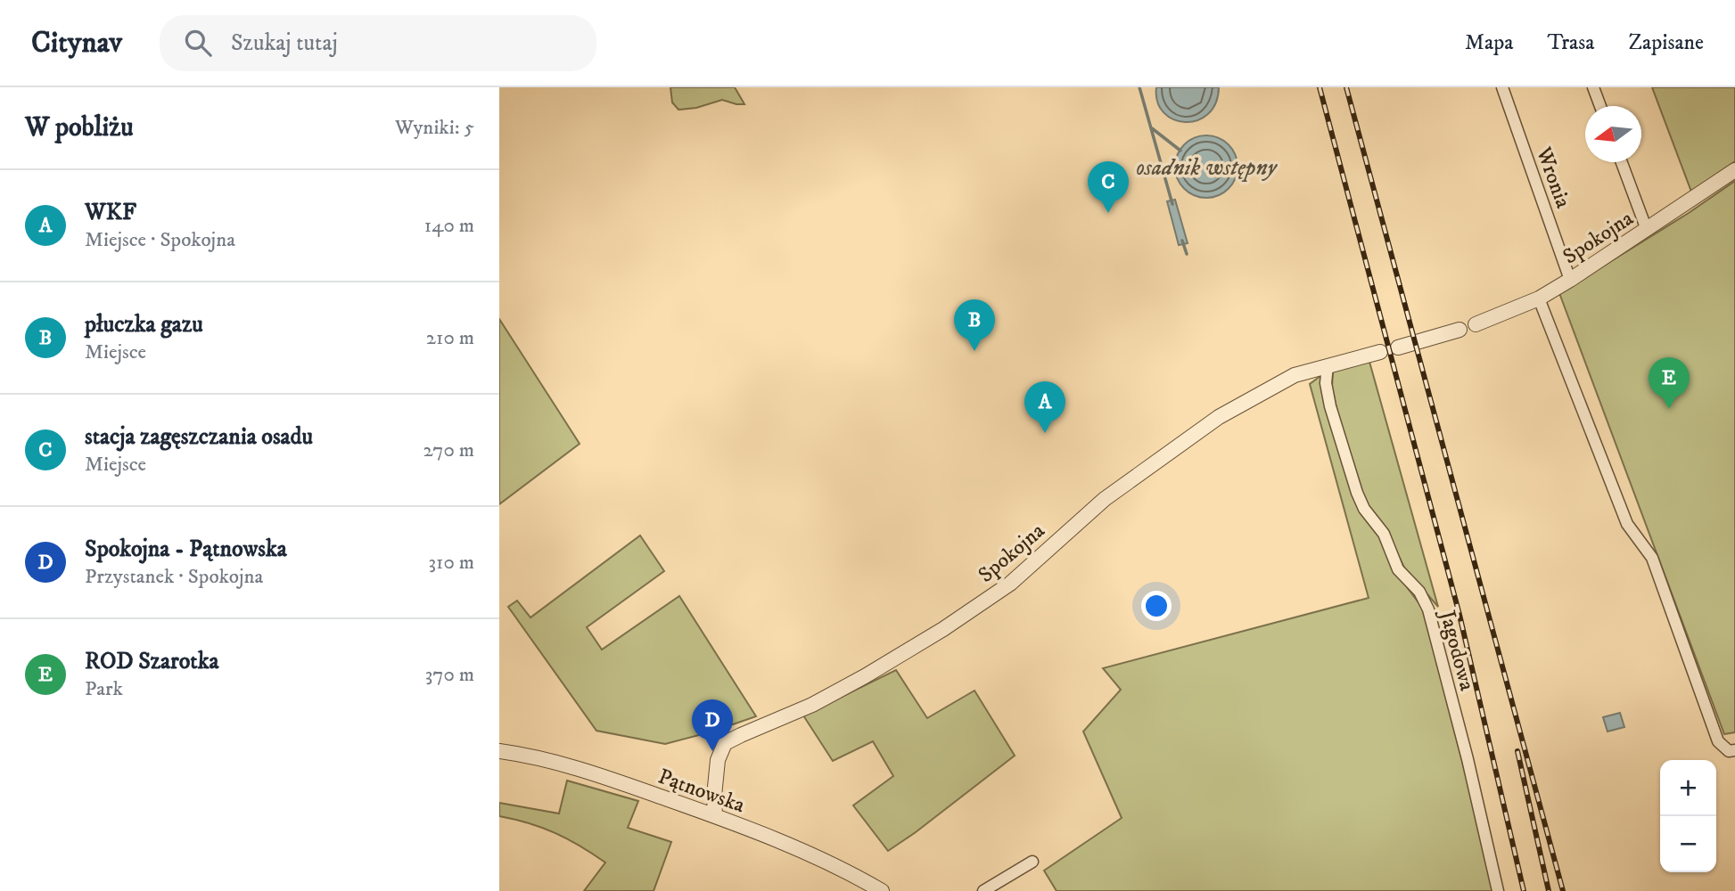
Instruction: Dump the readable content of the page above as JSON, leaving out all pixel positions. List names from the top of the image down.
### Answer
{
  "streets": {
    "street": [
      "Wronia",
      "Spokojna",
      "Jagodowa",
      "Pątnowska"
    ]
  },
  "crossings": [
    ["Wronia", "Spokojna"],
    ["Spokojna", "Jagodowa"],
    ["Spokojna", "Pątnowska"]
  ],
  "water": ["osadnik wstępny"],
  "north": "left",
  "page": {
    "header": "Citynav",
    "search": "Szukaj tutaj",
    "nav": ["Mapa", "Trasa", "Zapisane"],
    "heading": ["W pobliżu", "Wyniki: 5"],
    "pins": [
      "C",
      "B",
      "E",
      "A",
      "D"
    ],
    "list": [
      {
        "mark": "A",
        "name": "WKF",
        "note": "Miejsce · Spokojna",
        "value": "140 m"
      },
      {
        "mark": "B",
        "name": "płuczka gazu",
        "note": "Miejsce",
        "value": "210 m"
      },
      {
        "mark": "C",
        "name": "stacja zagęszczania osadu",
        "note": "Miejsce",
        "value": "270 m"
      },
      {
        "mark": "D",
        "name": "Spokojna - Pątnowska",
        "note": "Przystanek · Spokojna",
        "value": "310 m"
      },
      {
        "mark": "E",
        "name": "ROD Szarotka",
        "note": "Park",
        "value": "370 m"
      }
    ],
    "map_buttons": ["+", "−"]
  }
}
